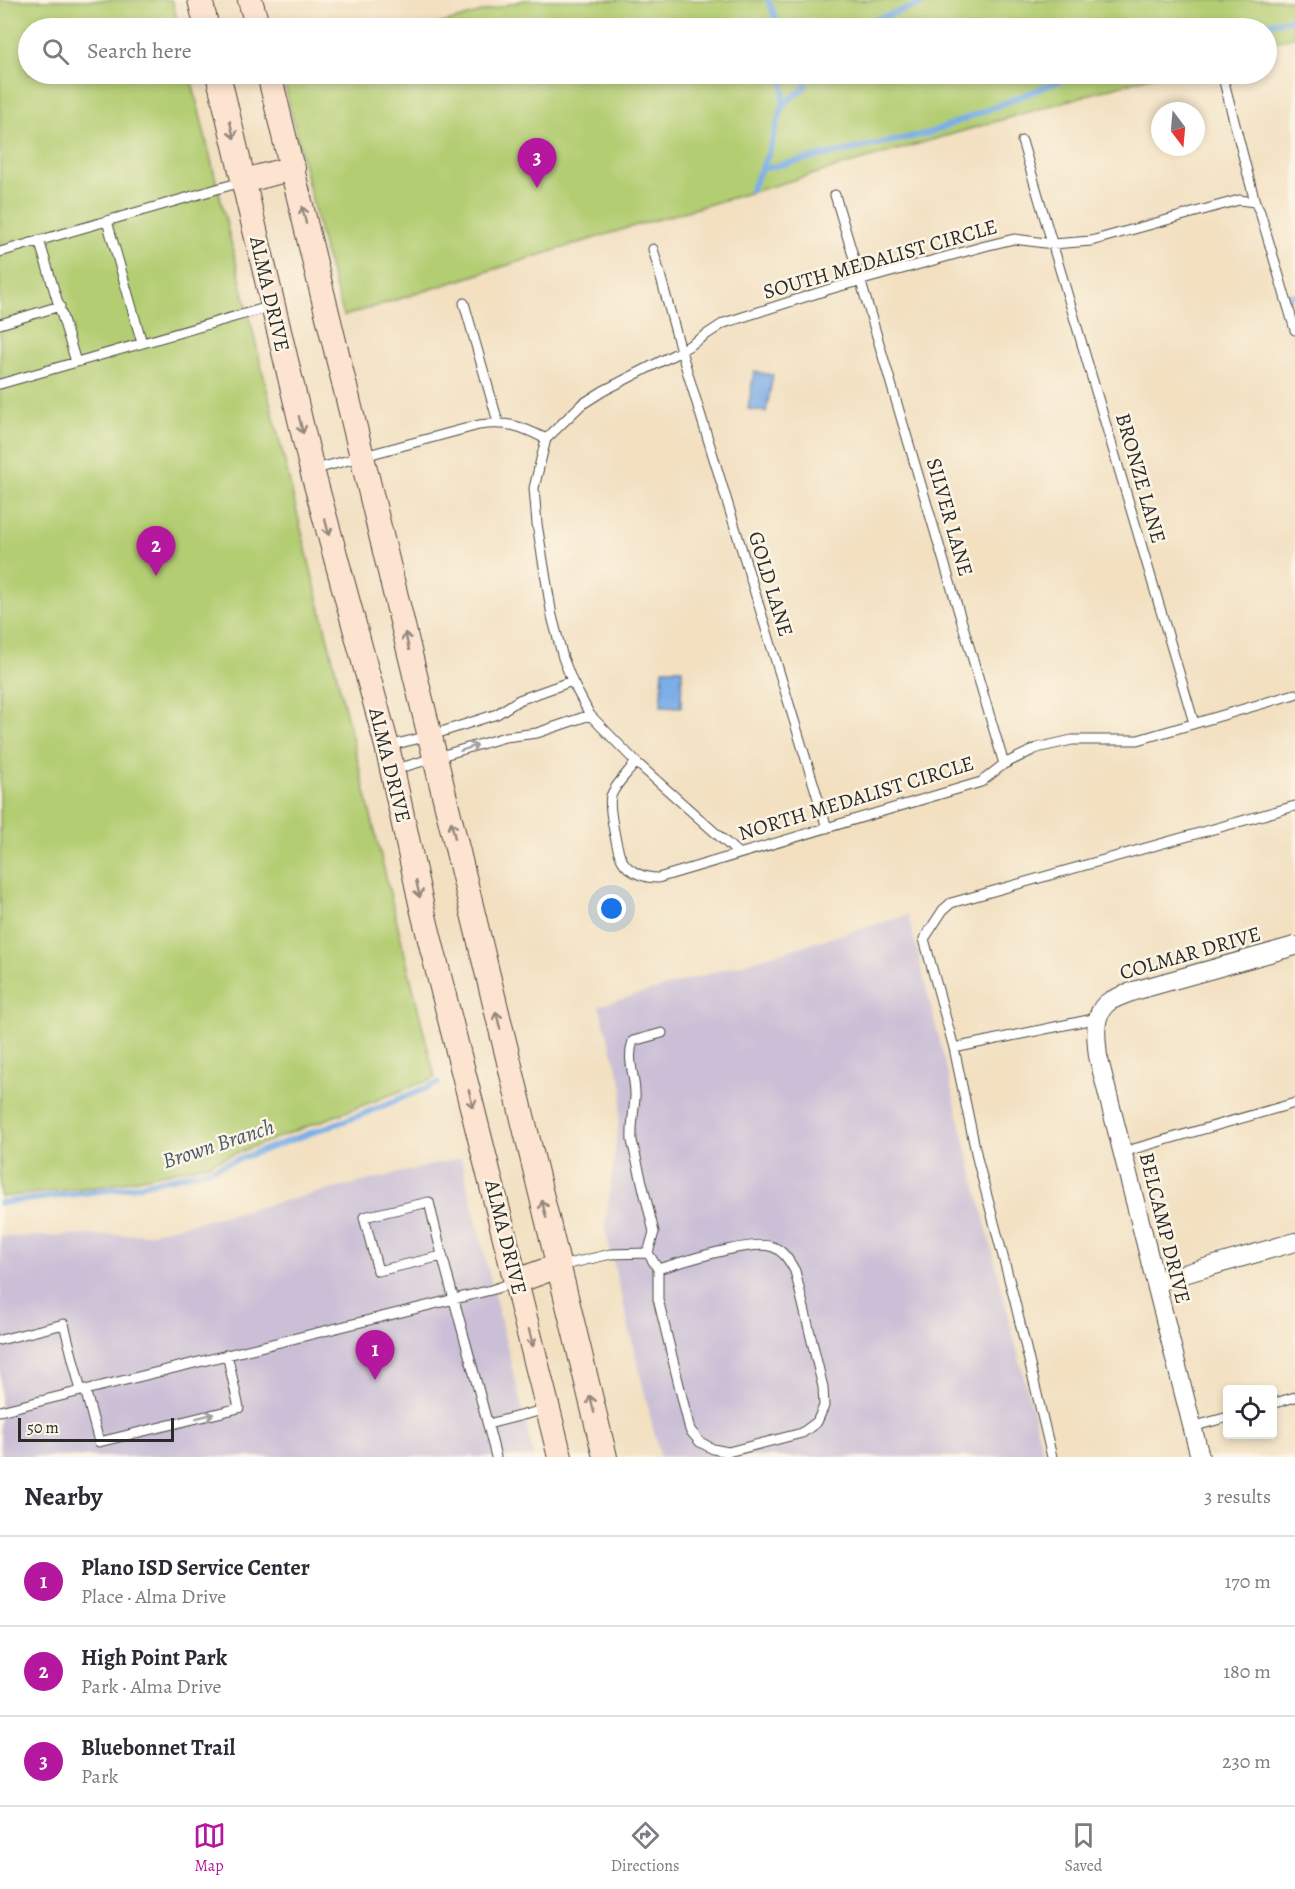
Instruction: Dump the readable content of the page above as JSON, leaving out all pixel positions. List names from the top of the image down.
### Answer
{
  "streets": {
    "main road": ["ALMA DRIVE"],
    "street": ["COLMAR DRIVE", "BELCAMP DRIVE"],
    "lane": [
      "SOUTH MEDALIST CIRCLE",
      "BRONZE LANE",
      "SILVER LANE",
      "GOLD LANE",
      "NORTH MEDALIST CIRCLE"
    ]
  },
  "crossings": [
    ["SOUTH MEDALIST CIRCLE", "BRONZE LANE"],
    ["SOUTH MEDALIST CIRCLE", "SILVER LANE"],
    ["SOUTH MEDALIST CIRCLE", "GOLD LANE"],
    ["BRONZE LANE", "NORTH MEDALIST CIRCLE"],
    ["SILVER LANE", "NORTH MEDALIST CIRCLE"],
    ["GOLD LANE", "NORTH MEDALIST CIRCLE"],
    ["COLMAR DRIVE", "BELCAMP DRIVE"]
  ],
  "water": ["Brown Branch"],
  "scale_bar": "50 m",
  "north": "bottom",
  "page": {
    "search": "Search here",
    "pins": ["3", "2", "1"],
    "scale": "50 m",
    "heading": ["Nearby", "3 results"],
    "list": [
      {
        "mark": "1",
        "name": "Plano ISD Service Center",
        "note": "Place · Alma Drive",
        "value": "170 m"
      },
      {
        "mark": "2",
        "name": "High Point Park",
        "note": "Park · Alma Drive",
        "value": "180 m"
      },
      {
        "mark": "3",
        "name": "Bluebonnet Trail",
        "note": "Park",
        "value": "230 m"
      }
    ],
    "nav": ["Map", "Directions", "Saved"]
  }
}
